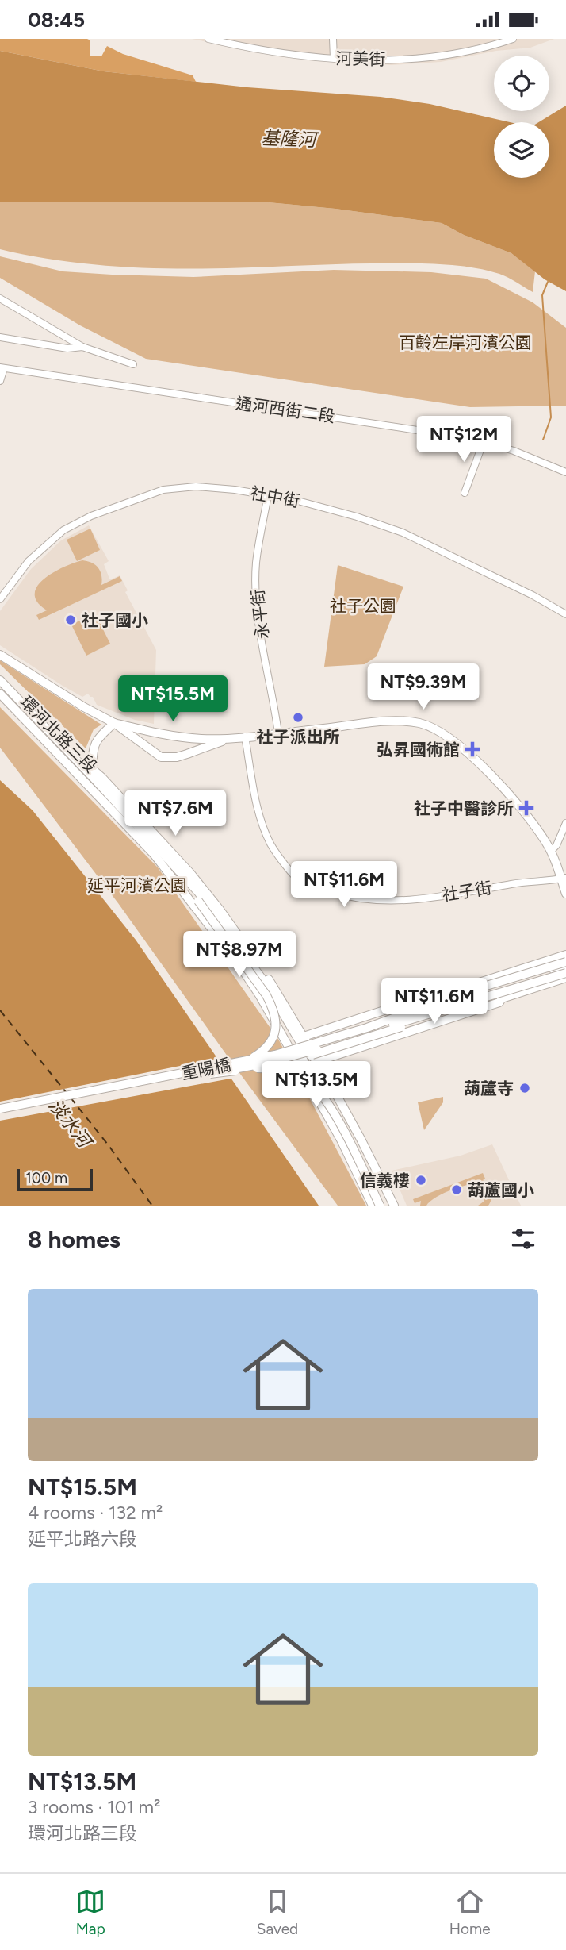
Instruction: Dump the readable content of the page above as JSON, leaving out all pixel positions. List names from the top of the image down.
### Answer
{
  "streets": {
    "main road": ["環河北路三段", "重陽橋"],
    "street": [
      "河美街",
      "通河西街二段",
      "社中街",
      "永平街",
      "社子街"
    ]
  },
  "crossings": [
    ["社中街", "永平街"]
  ],
  "water": ["基隆河", "淡水河"],
  "parks": ["百齡左岸河濱公園", "社子公園", "延平河濱公園"],
  "places": {
    "other": [
      "社子國小",
      "社子派出所",
      "葫蘆寺",
      "信義樓",
      "葫蘆國小"
    ],
    "health": ["弘昇國術館", "社子中醫診所"]
  },
  "scale_bar": "100 m",
  "page": {
    "status": "08:45",
    "price": [
      "NT$12M",
      "NT$9.39M",
      "NT$15.5M",
      "NT$7.6M",
      "NT$11.6M",
      "NT$8.97M",
      "NT$11.6M",
      "NT$13.5M"
    ],
    "scale": "100 m",
    "heading": "8 homes",
    "list": [
      {
        "name": "NT$15.5M",
        "note": "4 rooms · 132 m² · 延平北路六段"
      },
      {
        "name": "NT$13.5M",
        "note": "3 rooms · 101 m² · 環河北路三段"
      }
    ],
    "tabs": ["Map", "Saved", "Home"]
  }
}
